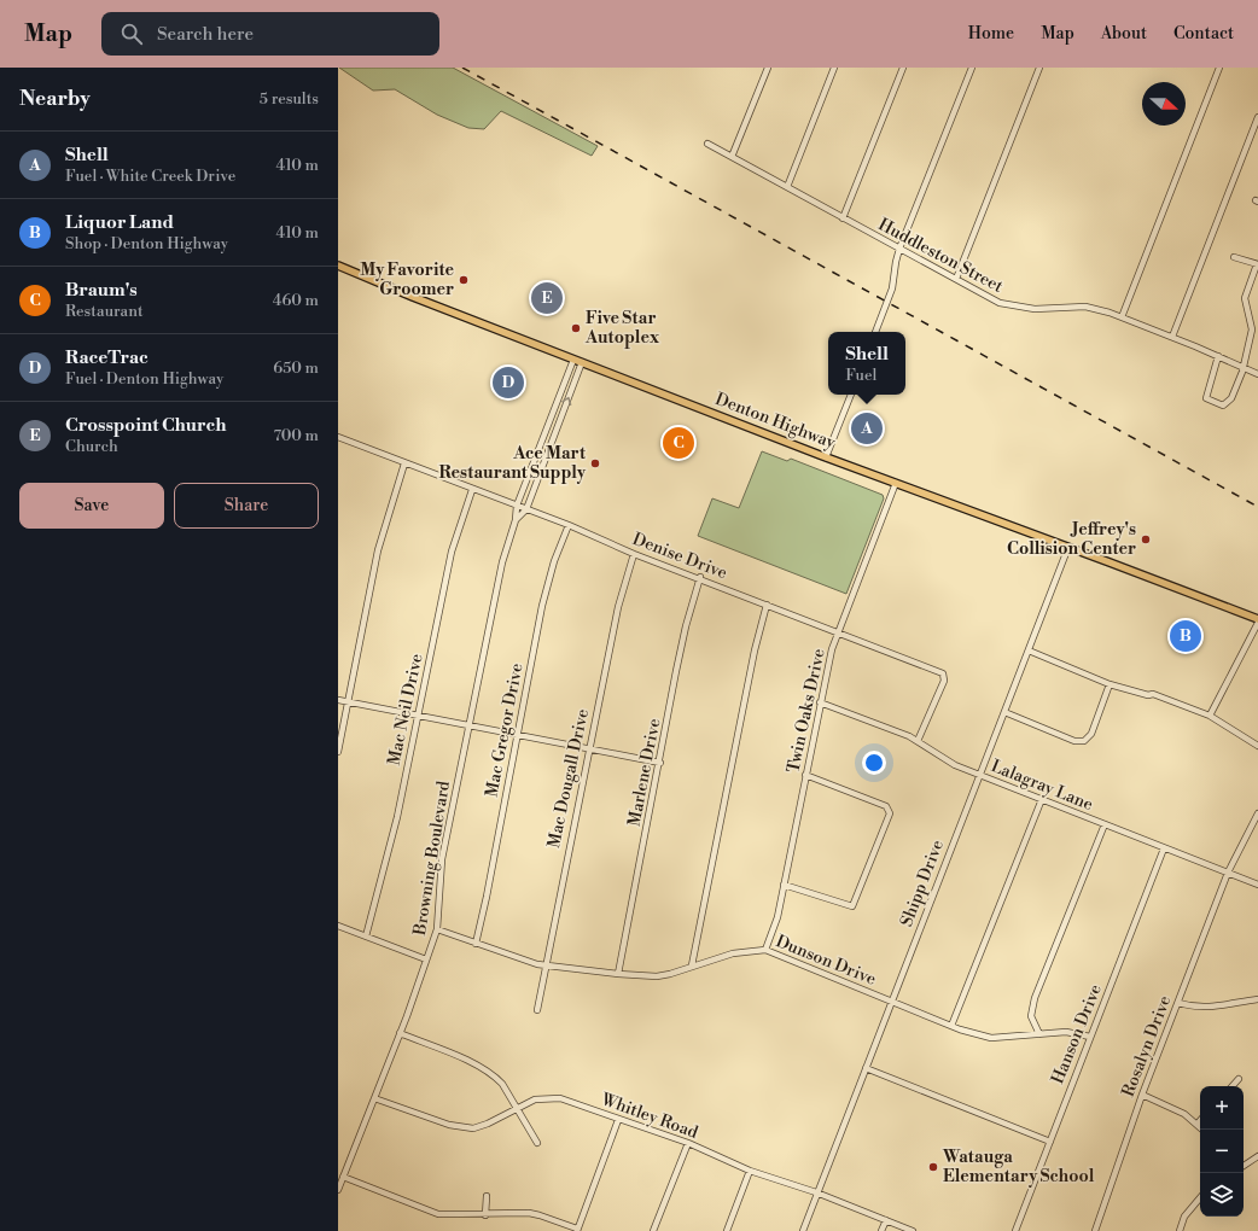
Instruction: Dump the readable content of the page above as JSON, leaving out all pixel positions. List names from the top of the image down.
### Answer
{
  "streets": {
    "main road": ["Denton Highway"],
    "street": [
      "Huddleston Street",
      "Denise Drive",
      "Mac Neil Drive",
      "Twin Oaks Drive",
      "Mac Gregor Drive",
      "Marlene Drive",
      "Mac Dougall Drive",
      "Lalagray Lane",
      "Browning Boulevard",
      "Shipp Drive",
      "Dunson Drive",
      "Hanson Drive",
      "Rosalyn Drive",
      "Whitley Road"
    ]
  },
  "crossings": [
    ["Denton Highway", "Twin Oaks Drive"],
    ["Denton Highway", "Browning Boulevard"],
    ["Denton Highway", "Shipp Drive"],
    ["Denise Drive", "Mac Neil Drive"],
    ["Denise Drive", "Twin Oaks Drive"],
    ["Denise Drive", "Mac Gregor Drive"],
    ["Denise Drive", "Marlene Drive"],
    ["Denise Drive", "Mac Dougall Drive"],
    ["Denise Drive", "Lalagray Lane"],
    ["Denise Drive", "Browning Boulevard"],
    ["Twin Oaks Drive", "Lalagray Lane"],
    ["Twin Oaks Drive", "Dunson Drive"],
    ["Mac Gregor Drive", "Dunson Drive"],
    ["Marlene Drive", "Dunson Drive"],
    ["Mac Dougall Drive", "Dunson Drive"],
    ["Lalagray Lane", "Shipp Drive"],
    ["Lalagray Lane", "Hanson Drive"],
    ["Lalagray Lane", "Rosalyn Drive"],
    ["Browning Boulevard", "Dunson Drive"],
    ["Browning Boulevard", "Whitley Road"],
    ["Shipp Drive", "Dunson Drive"],
    ["Shipp Drive", "Whitley Road"],
    ["Dunson Drive", "Hanson Drive"]
  ],
  "places": [
    "My Favorite Groomer",
    "Five Star Autoplex",
    "Ace Mart Restaurant Supply",
    "Jeffrey's Collision Center",
    "Watauga Elementary School"
  ],
  "north": "right",
  "page": {
    "header": "Map",
    "search": "Search here",
    "nav": [
      "Home",
      "Map",
      "About",
      "Contact"
    ],
    "heading": ["Nearby", "5 results"],
    "list": [
      {
        "mark": "A",
        "name": "Shell",
        "note": "Fuel · White Creek Drive",
        "value": "410 m"
      },
      {
        "mark": "B",
        "name": "Liquor Land",
        "note": "Shop · Denton Highway",
        "value": "410 m"
      },
      {
        "mark": "C",
        "name": "Braum's",
        "note": "Restaurant",
        "value": "460 m"
      },
      {
        "mark": "D",
        "name": "RaceTrac",
        "note": "Fuel · Denton Highway",
        "value": "650 m"
      },
      {
        "mark": "E",
        "name": "Crosspoint Church",
        "note": "Church",
        "value": "700 m"
      }
    ],
    "pins": [
      "E",
      "D",
      "A",
      "C",
      "B"
    ],
    "popup": ["Shell", "Fuel"],
    "buttons": ["Save", "Share"],
    "map_buttons": ["+", "−"]
  }
}
